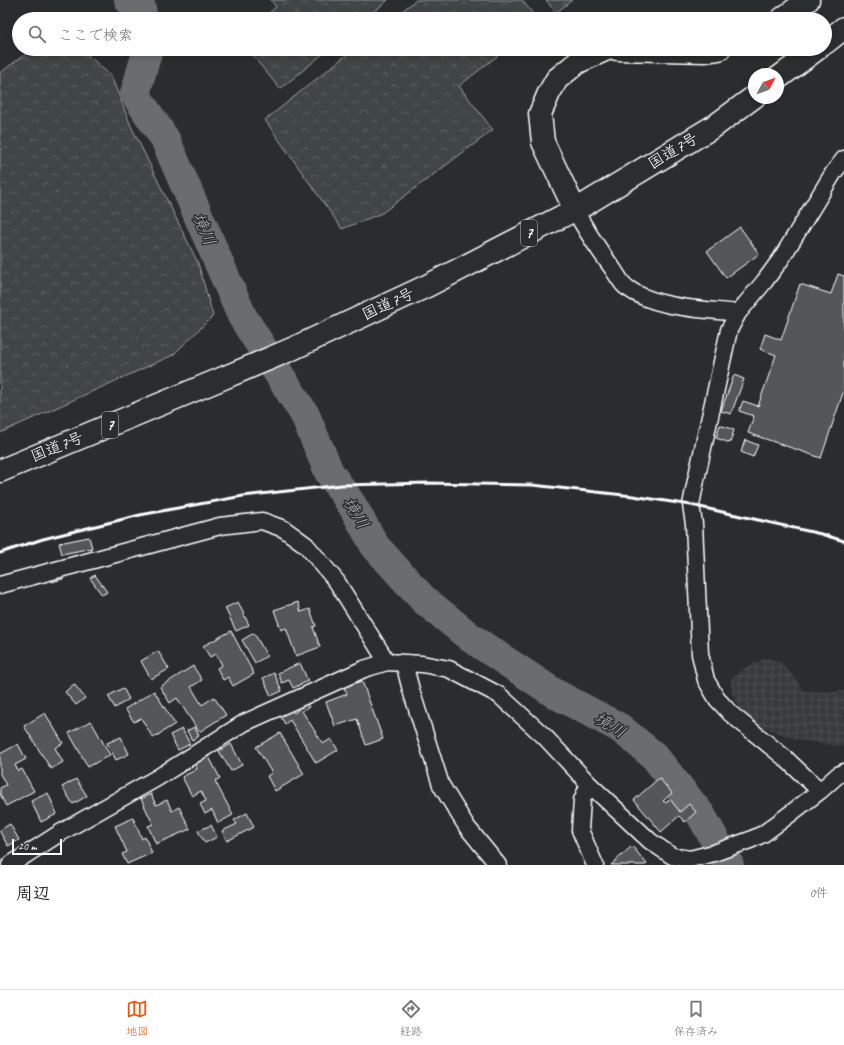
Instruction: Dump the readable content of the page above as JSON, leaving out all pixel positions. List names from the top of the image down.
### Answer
{
  "streets": {
    "main road": ["国道7号", "7"]
  },
  "water": ["境川"],
  "scale_bar": "20 m",
  "north": "top right",
  "page": {
    "search": "ここで検索",
    "scale": "20 m",
    "heading": ["周辺", "0件"],
    "nav": ["地図", "経路", "保存済み"]
  }
}
